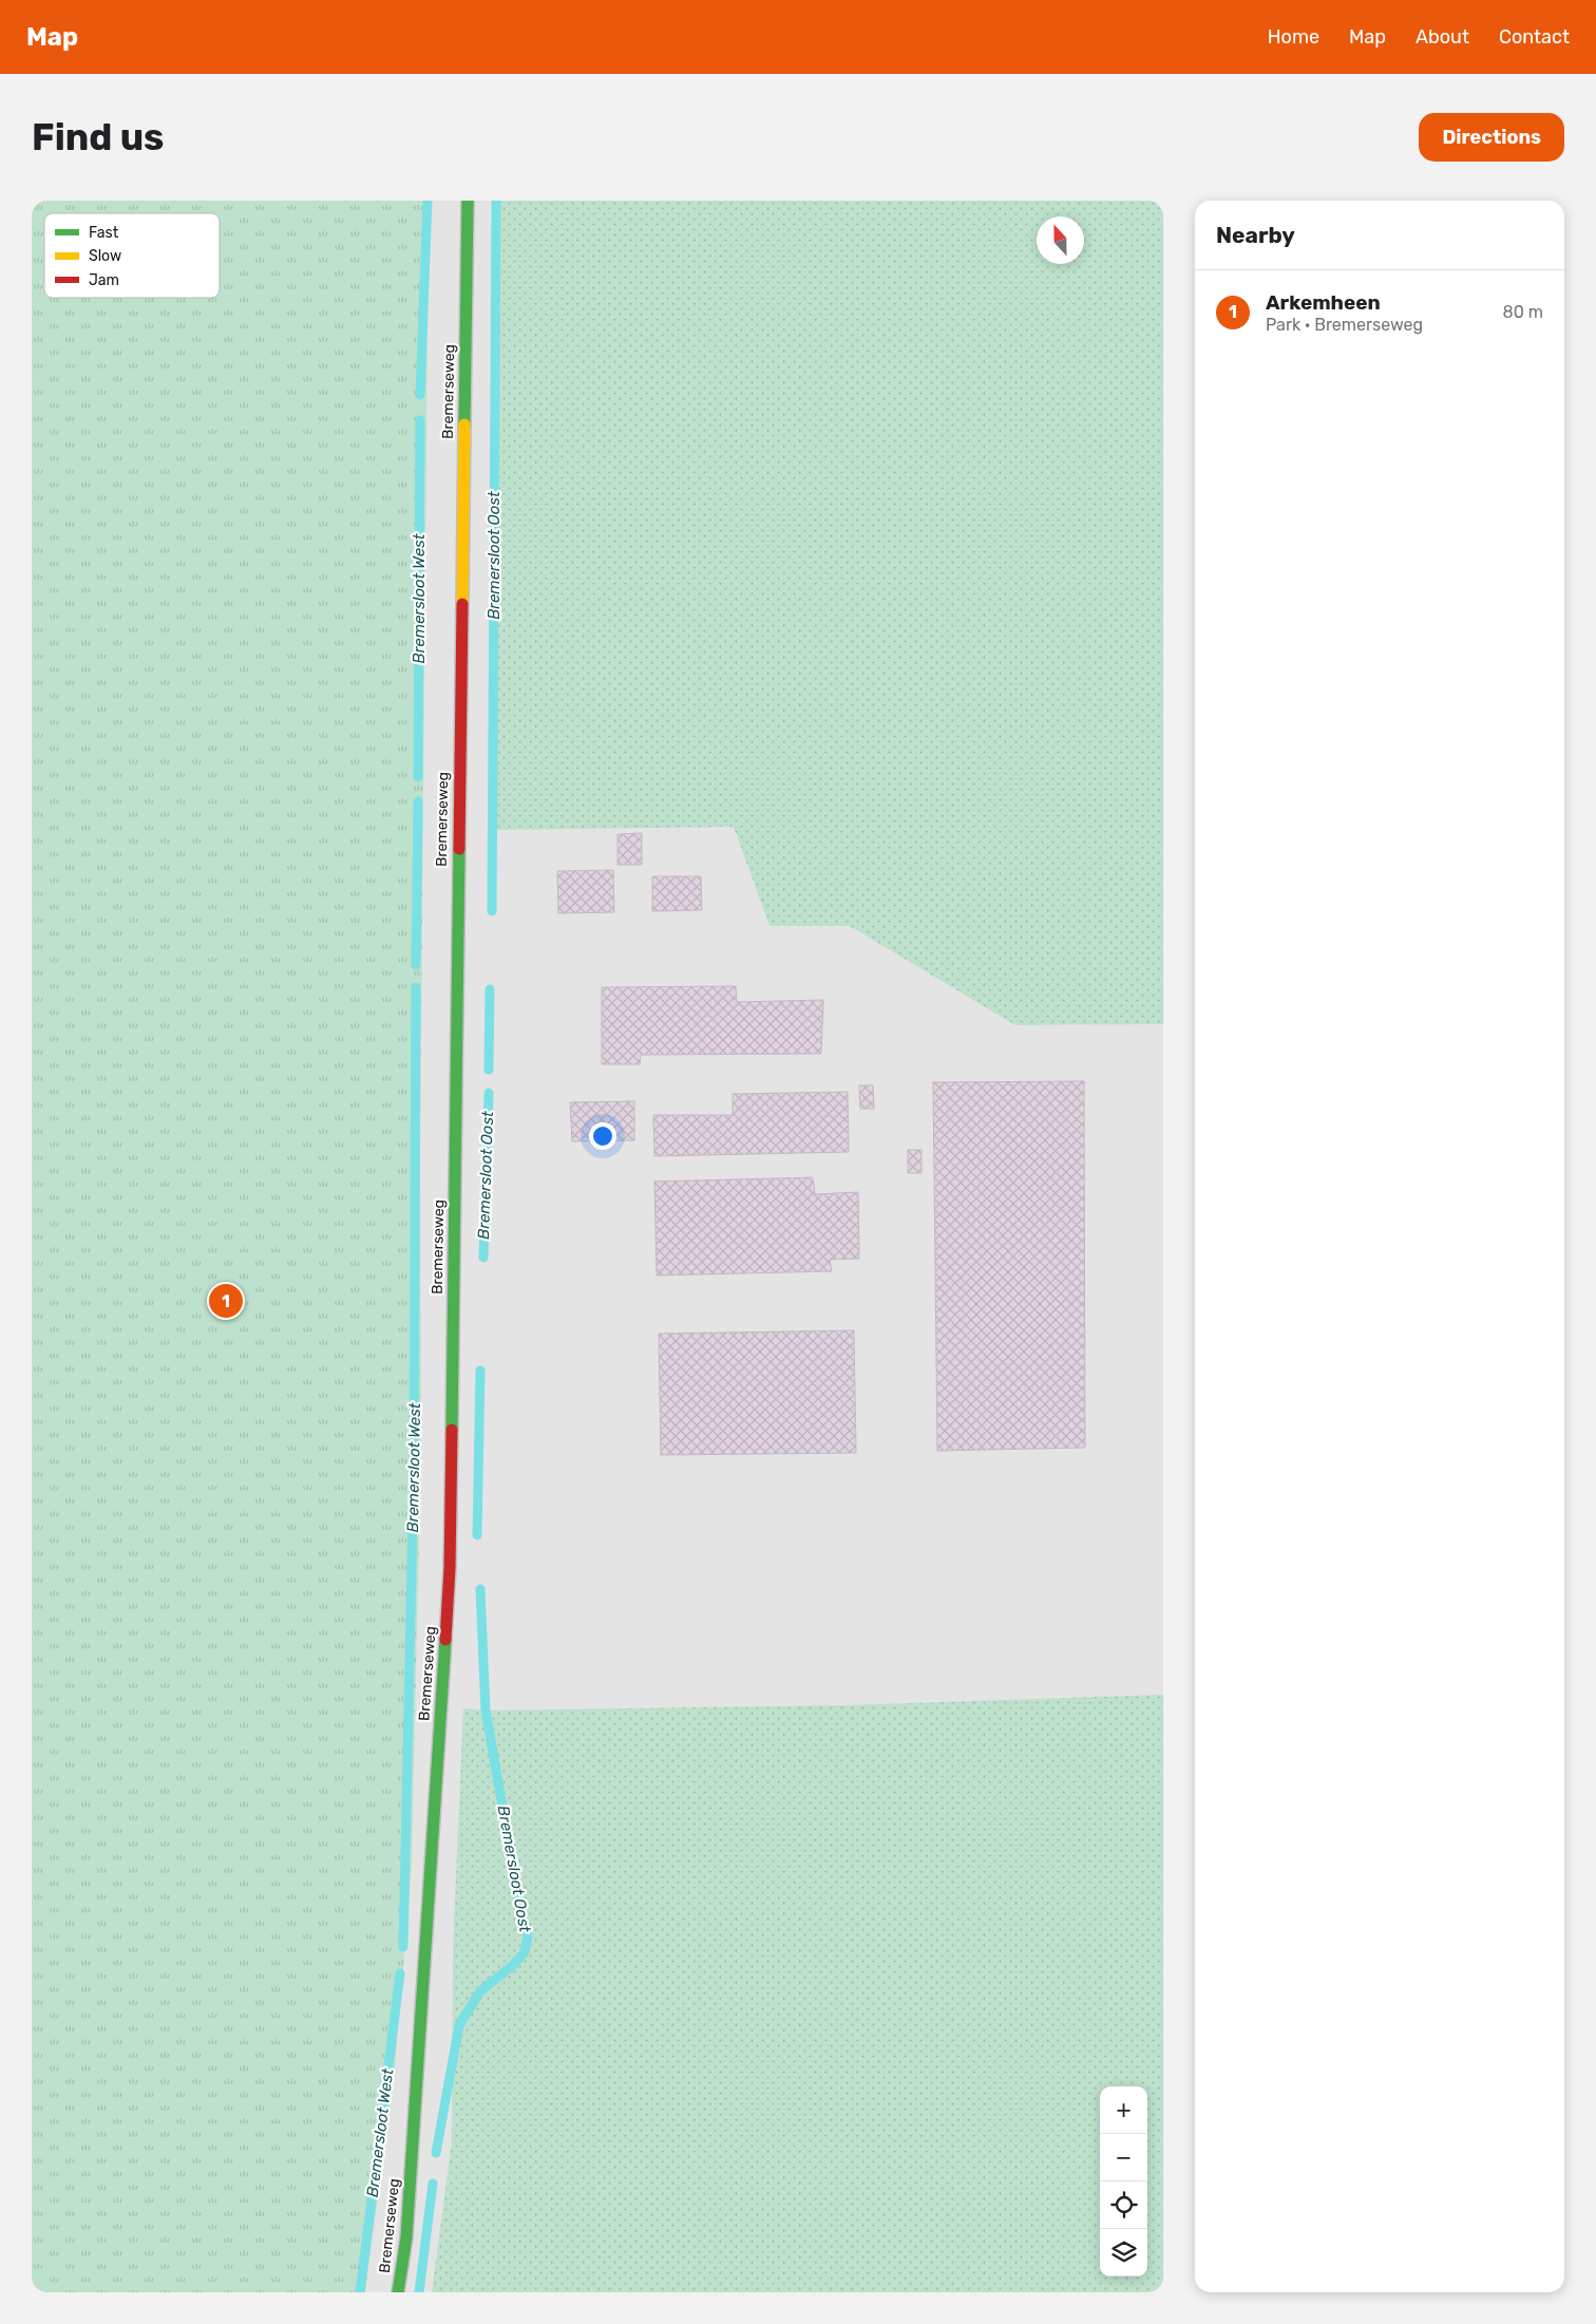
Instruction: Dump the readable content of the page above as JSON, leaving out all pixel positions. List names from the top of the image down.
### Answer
{
  "streets": {
    "street": ["Bremerseweg"]
  },
  "water": ["Bremersloot Oost", "Bremersloot West"],
  "legend": ["Fast", "Slow", "Jam"],
  "north": "top",
  "page": {
    "header": "Map",
    "nav": [
      "Home",
      "Map",
      "About",
      "Contact"
    ],
    "buttons": "Directions",
    "title": "Find us",
    "heading": "Nearby",
    "list": [
      {
        "mark": "1",
        "name": "Arkemheen",
        "note": "Park · Bremerseweg",
        "value": "80 m"
      }
    ],
    "pins": "1",
    "map_buttons": ["+", "−"]
  }
}
